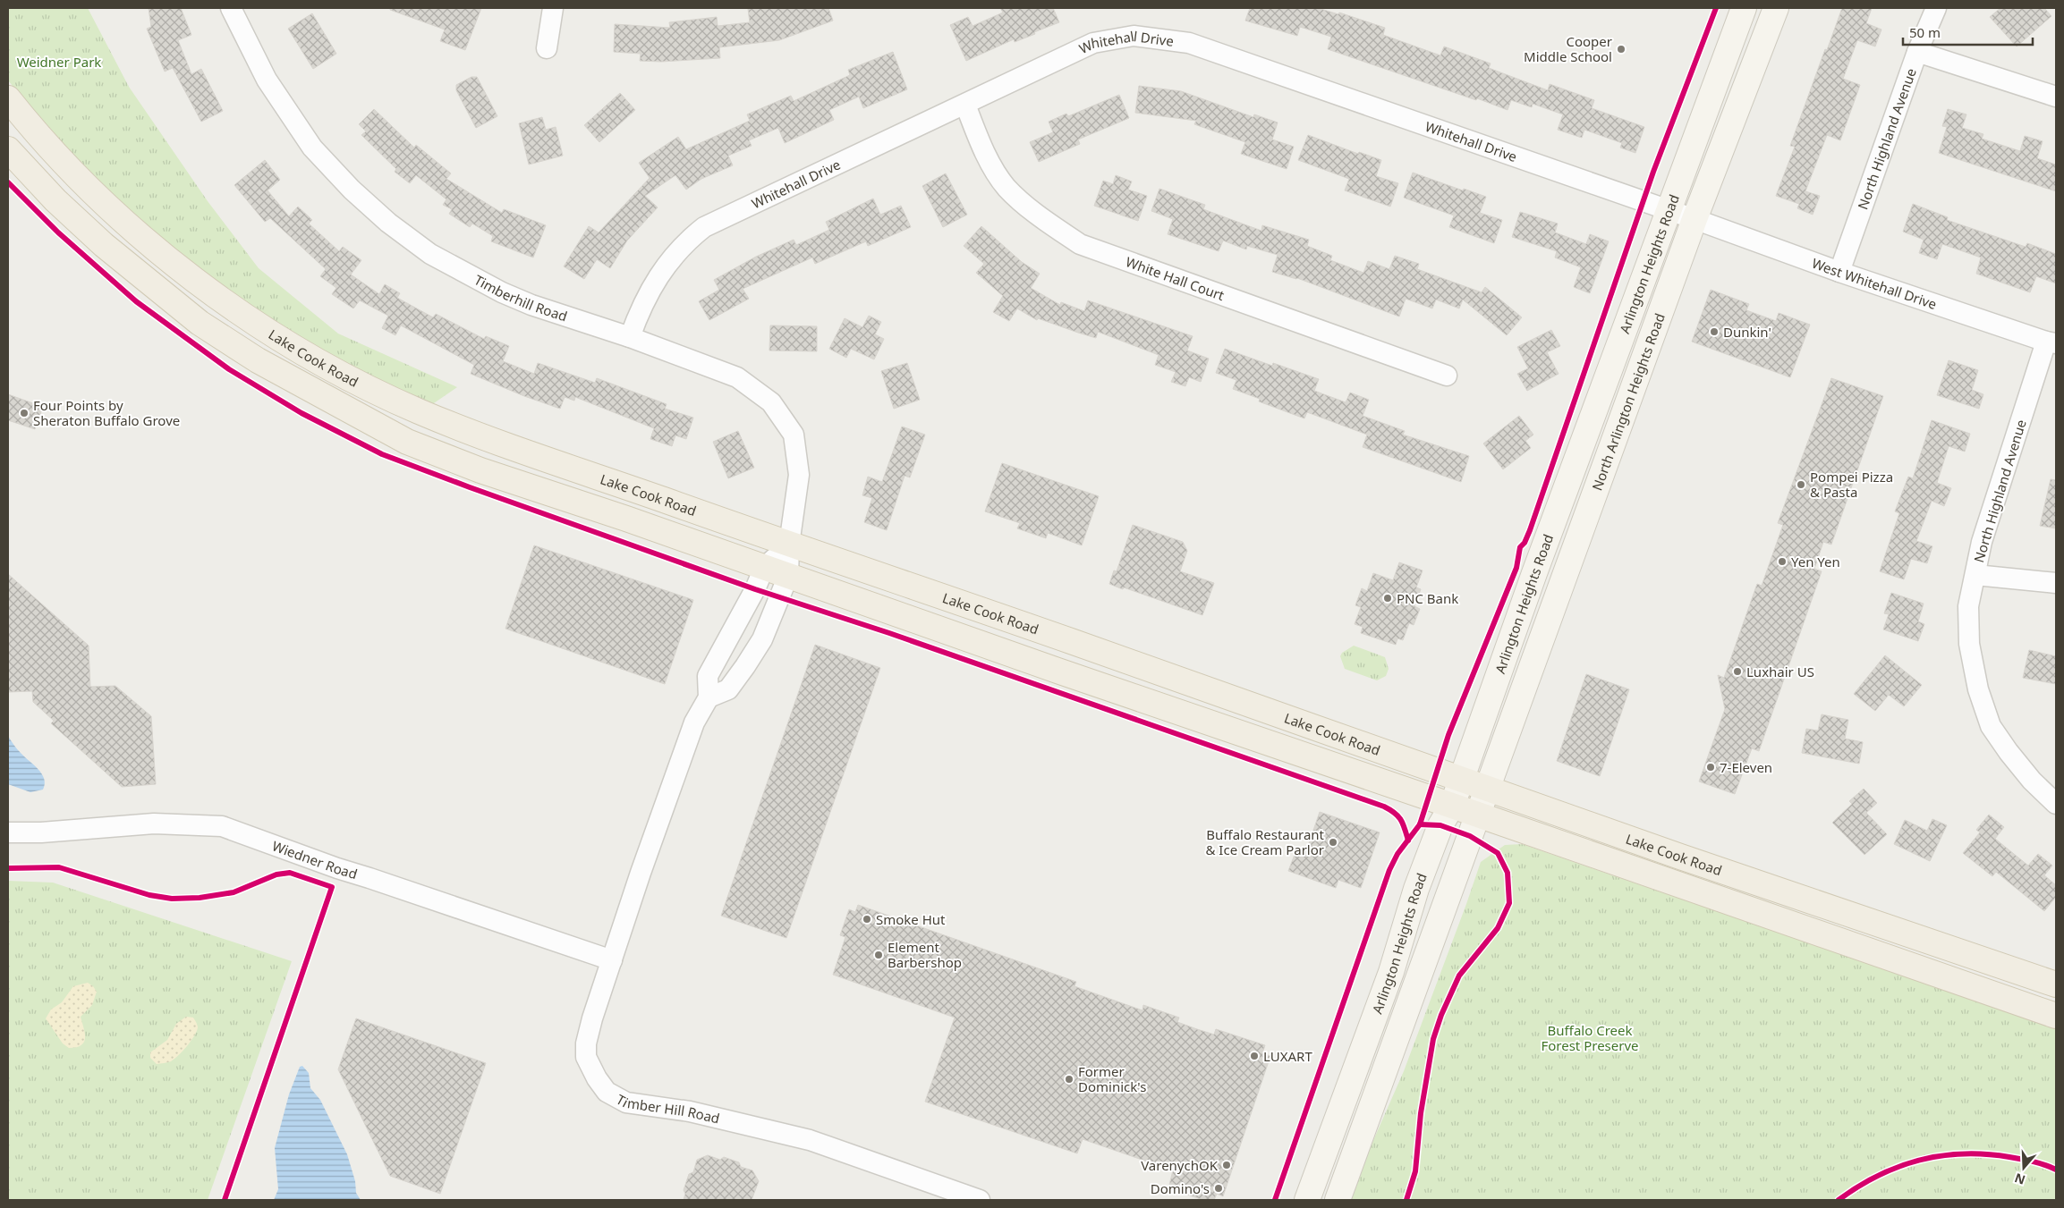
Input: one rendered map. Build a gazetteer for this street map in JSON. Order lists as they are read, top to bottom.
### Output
{
  "streets": {
    "main road": ["Arlington Heights Road", "Lake Cook Road", "North Arlington Heights Road"],
    "street": [
      "Whitehall Drive",
      "North Highland Avenue",
      "White Hall Court",
      "West Whitehall Drive",
      "Timberhill Road",
      "Wiedner Road",
      "Timber Hill Road"
    ]
  },
  "crossings": [
    ["Whitehall Drive", "Arlington Heights Road"],
    ["Whitehall Drive", "White Hall Court"],
    ["Whitehall Drive", "West Whitehall Drive"],
    ["Whitehall Drive", "Timberhill Road"],
    ["Whitehall Drive", "North Arlington Heights Road"],
    ["North Highland Avenue", "West Whitehall Drive"],
    ["Arlington Heights Road", "Lake Cook Road"],
    ["West Whitehall Drive", "North Arlington Heights Road"],
    ["Timberhill Road", "Lake Cook Road"],
    ["Timberhill Road", "Timber Hill Road"],
    ["Lake Cook Road", "North Arlington Heights Road"],
    ["Lake Cook Road", "Timber Hill Road"],
    ["Wiedner Road", "Timber Hill Road"]
  ],
  "parks": ["Weidner Park", "Buffalo Creek Forest Preserve"],
  "places": [
    "Cooper Middle School",
    "Dunkin'",
    "Four Points by Sheraton Buffalo Grove",
    "Pompei Pizza & Pasta",
    "Yen Yen",
    "PNC Bank",
    "Luxhair US",
    "7-Eleven",
    "Buffalo Restaurant & Ice Cream Parlor",
    "Smoke Hut",
    "Element Barbershop",
    "LUXART",
    "Former Dominick's",
    "VarenychOK",
    "Domino's"
  ],
  "scale_bar": "50 m",
  "north": "bottom"
}
